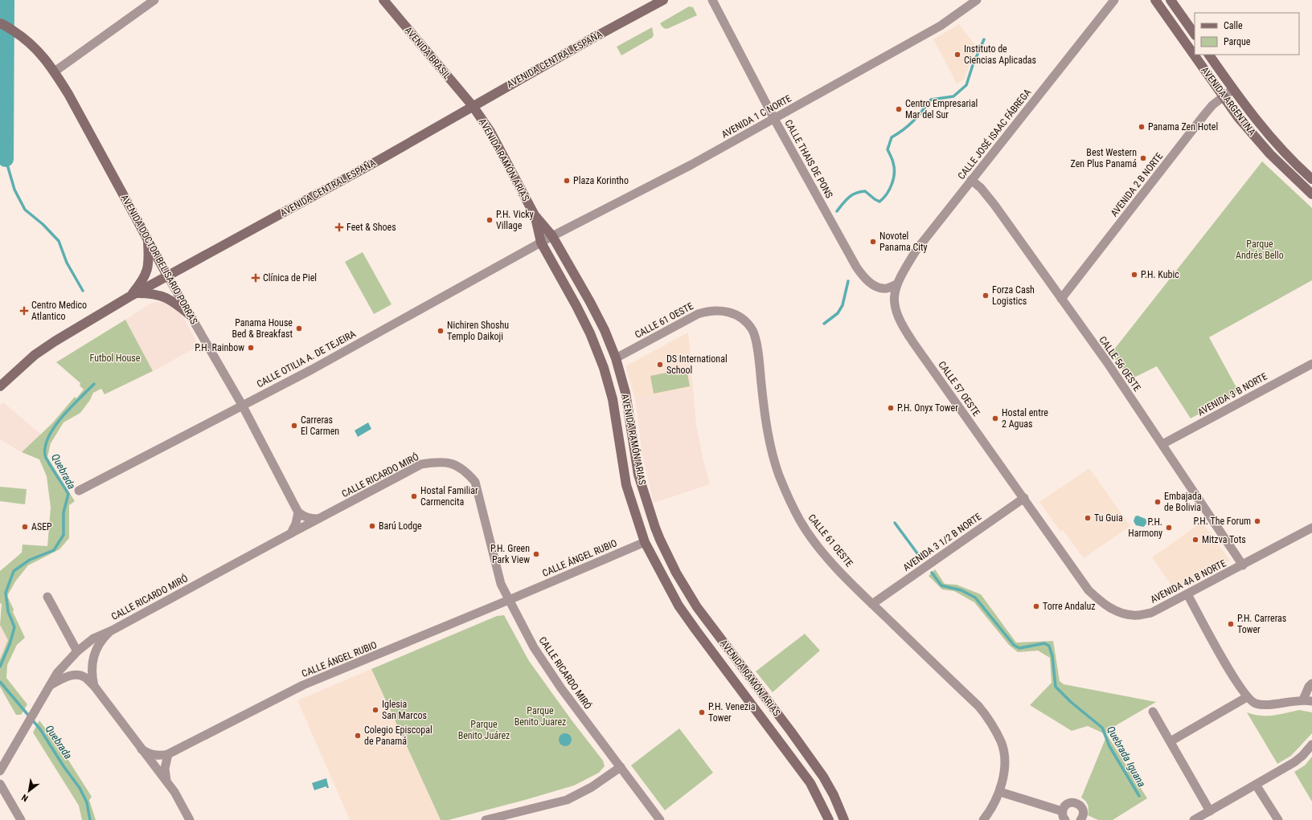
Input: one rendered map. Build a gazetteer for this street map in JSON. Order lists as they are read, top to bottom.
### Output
{
  "streets": {
    "main road": [
      "AVENIDA BRASIL",
      "AVENIDA CENTRAL ESPAÑA",
      "AVENIDA ARGENTINA",
      "AVENIDA RAMÓN ARIAS",
      "AVENIDA DOCTOR BELISARIO PORRAS"
    ],
    "street": [
      "AVENIDA 1 C NORTE",
      "CALLE JOSÉ ISAAC FÁBREGA",
      "CALLE THAIS DE PONS",
      "AVENIDA 2 B NORTE",
      "CALLE 61 OESTE",
      "CALLE OTILIA A. DE TEJEIRA",
      "CALLE 56 OESTE",
      "CALLE 57 OESTE",
      "AVENIDA 3 B NORTE",
      "CALLE RICARDO MIRÓ",
      "AVENIDA 3 1/2 B NORTE",
      "CALLE ÁNGEL RUBIO",
      "AVENIDA 4A B NORTE"
    ]
  },
  "crossings": [
    ["AVENIDA BRASIL", "AVENIDA CENTRAL ESPAÑA"],
    ["AVENIDA BRASIL", "AVENIDA RAMÓN ARIAS"],
    ["AVENIDA CENTRAL ESPAÑA", "AVENIDA RAMÓN ARIAS"],
    ["AVENIDA CENTRAL ESPAÑA", "AVENIDA DOCTOR BELISARIO PORRAS"],
    ["AVENIDA ARGENTINA", "AVENIDA 2 B NORTE"],
    ["AVENIDA 1 C NORTE", "CALLE THAIS DE PONS"],
    ["AVENIDA 1 C NORTE", "AVENIDA RAMÓN ARIAS"],
    ["AVENIDA 1 C NORTE", "CALLE OTILIA A. DE TEJEIRA"],
    ["CALLE JOSÉ ISAAC FÁBREGA", "CALLE THAIS DE PONS"],
    ["CALLE JOSÉ ISAAC FÁBREGA", "CALLE 56 OESTE"],
    ["CALLE JOSÉ ISAAC FÁBREGA", "CALLE 57 OESTE"],
    ["CALLE THAIS DE PONS", "CALLE 57 OESTE"],
    ["AVENIDA RAMÓN ARIAS", "CALLE 61 OESTE"],
    ["AVENIDA RAMÓN ARIAS", "CALLE OTILIA A. DE TEJEIRA"],
    ["AVENIDA RAMÓN ARIAS", "CALLE ÁNGEL RUBIO"],
    ["AVENIDA 2 B NORTE", "CALLE 56 OESTE"],
    ["AVENIDA DOCTOR BELISARIO PORRAS", "CALLE OTILIA A. DE TEJEIRA"],
    ["CALLE 61 OESTE", "AVENIDA 3 1/2 B NORTE"],
    ["CALLE 56 OESTE", "AVENIDA 3 B NORTE"],
    ["CALLE 56 OESTE", "AVENIDA 4A B NORTE"],
    ["CALLE 57 OESTE", "AVENIDA 3 1/2 B NORTE"],
    ["CALLE 57 OESTE", "AVENIDA 4A B NORTE"],
    ["CALLE RICARDO MIRÓ", "CALLE ÁNGEL RUBIO"],
    ["AVENIDA 3 1/2 B NORTE", "AVENIDA 4A B NORTE"]
  ],
  "water": ["Quebrada", "Quebrada Iguana"],
  "parks": [
    "Parque Andrés Bello",
    "Futbol House",
    "Parque Benito Juarez",
    "Parque Benito Juárez"
  ],
  "places": {
    "other": [
      "Instituto de Ciencias Aplicadas",
      "Centro Empresarial Mar del Sur",
      "Panama Zen Hotel",
      "Best Western Zen Plus Panamá",
      "Plaza Korintho",
      "P.H. Vicky Village",
      "Novotel Panama City",
      "P.H. Kubic",
      "Forza Cash Logistics",
      "Panama House Bed & Breakfast",
      "Nichiren Shoshu Templo Daikoji",
      "P.H. Rainbow",
      "DS International School",
      "P.H. Onyx Tower",
      "Hostal entre 2 Aguas",
      "Carreras El Carmen",
      "Hostal Familiar Carmencita",
      "Embajada de Bolivia",
      "Tu Guia",
      "P.H. The Forum",
      "Barú Lodge",
      "ASEP",
      "P.H. Harmony",
      "Mitzva Tots",
      "P.H. Green Park View",
      "Torre Andaluz",
      "P.H. Carreras Tower",
      "Iglesia San Marcos",
      "P.H. Venezia Tower",
      "Colegio Episcopal de Panamá"
    ],
    "health": ["Feet & Shoes", "Clínica de Piel", "Centro Medico Atlantico"]
  },
  "legend": ["Calle", "Parque"],
  "north": "bottom left"
}
